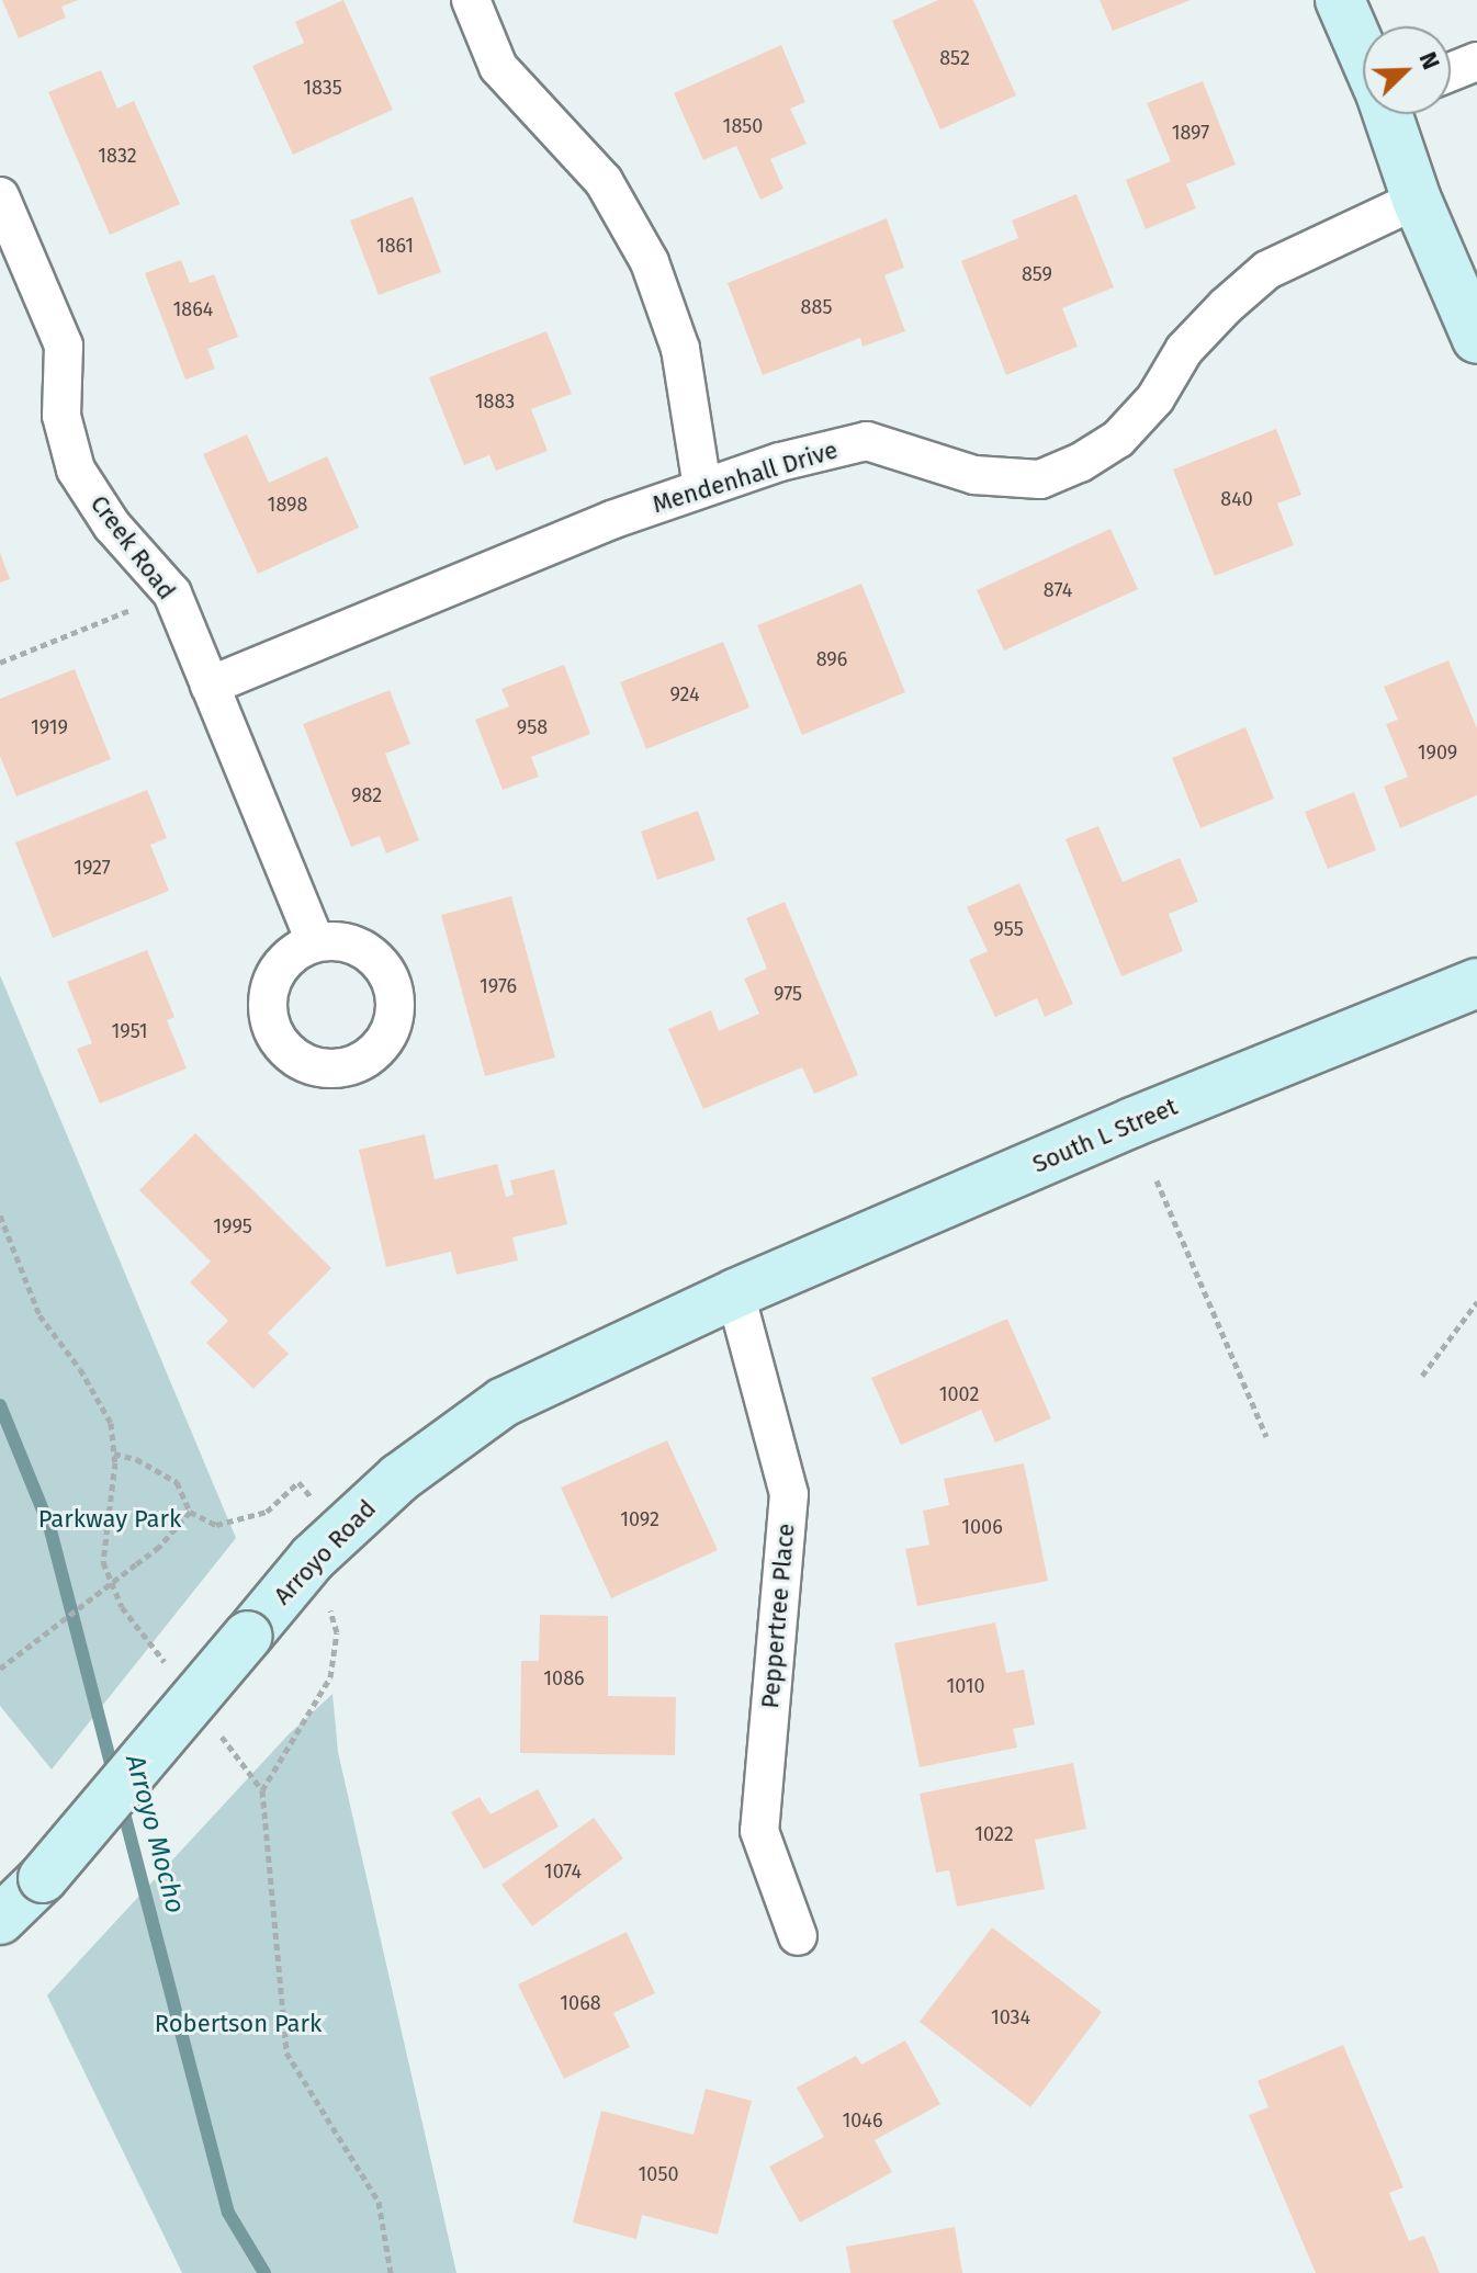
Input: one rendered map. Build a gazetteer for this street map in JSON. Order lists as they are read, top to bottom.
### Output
{
  "streets": {
    "street": [
      "Mendenhall Drive",
      "Creek Road",
      "South L Street",
      "Arroyo Road",
      "Peppertree Place"
    ]
  },
  "crossings": [
    ["Mendenhall Drive", "Creek Road"],
    ["South L Street", "Arroyo Road"],
    ["South L Street", "Peppertree Place"],
    ["Arroyo Road", "Peppertree Place"]
  ],
  "water": ["Arroyo Mocho"],
  "parks": ["Parkway Park", "Robertson Park"],
  "house_numbers": [
    "852",
    "1835",
    "1850",
    "1897",
    "1832",
    "1861",
    "859",
    "885",
    "1864",
    "1883",
    "840",
    "1898",
    "874",
    "896",
    "924",
    "1919",
    "958",
    "1909",
    "982",
    "1927",
    "955",
    "1976",
    "975",
    "1951",
    "1995",
    "1002",
    "1092",
    "1006",
    "1086",
    "1010",
    "1022",
    "1074",
    "1068",
    "1034",
    "1046",
    "1050"
  ],
  "north": "top right"
}
